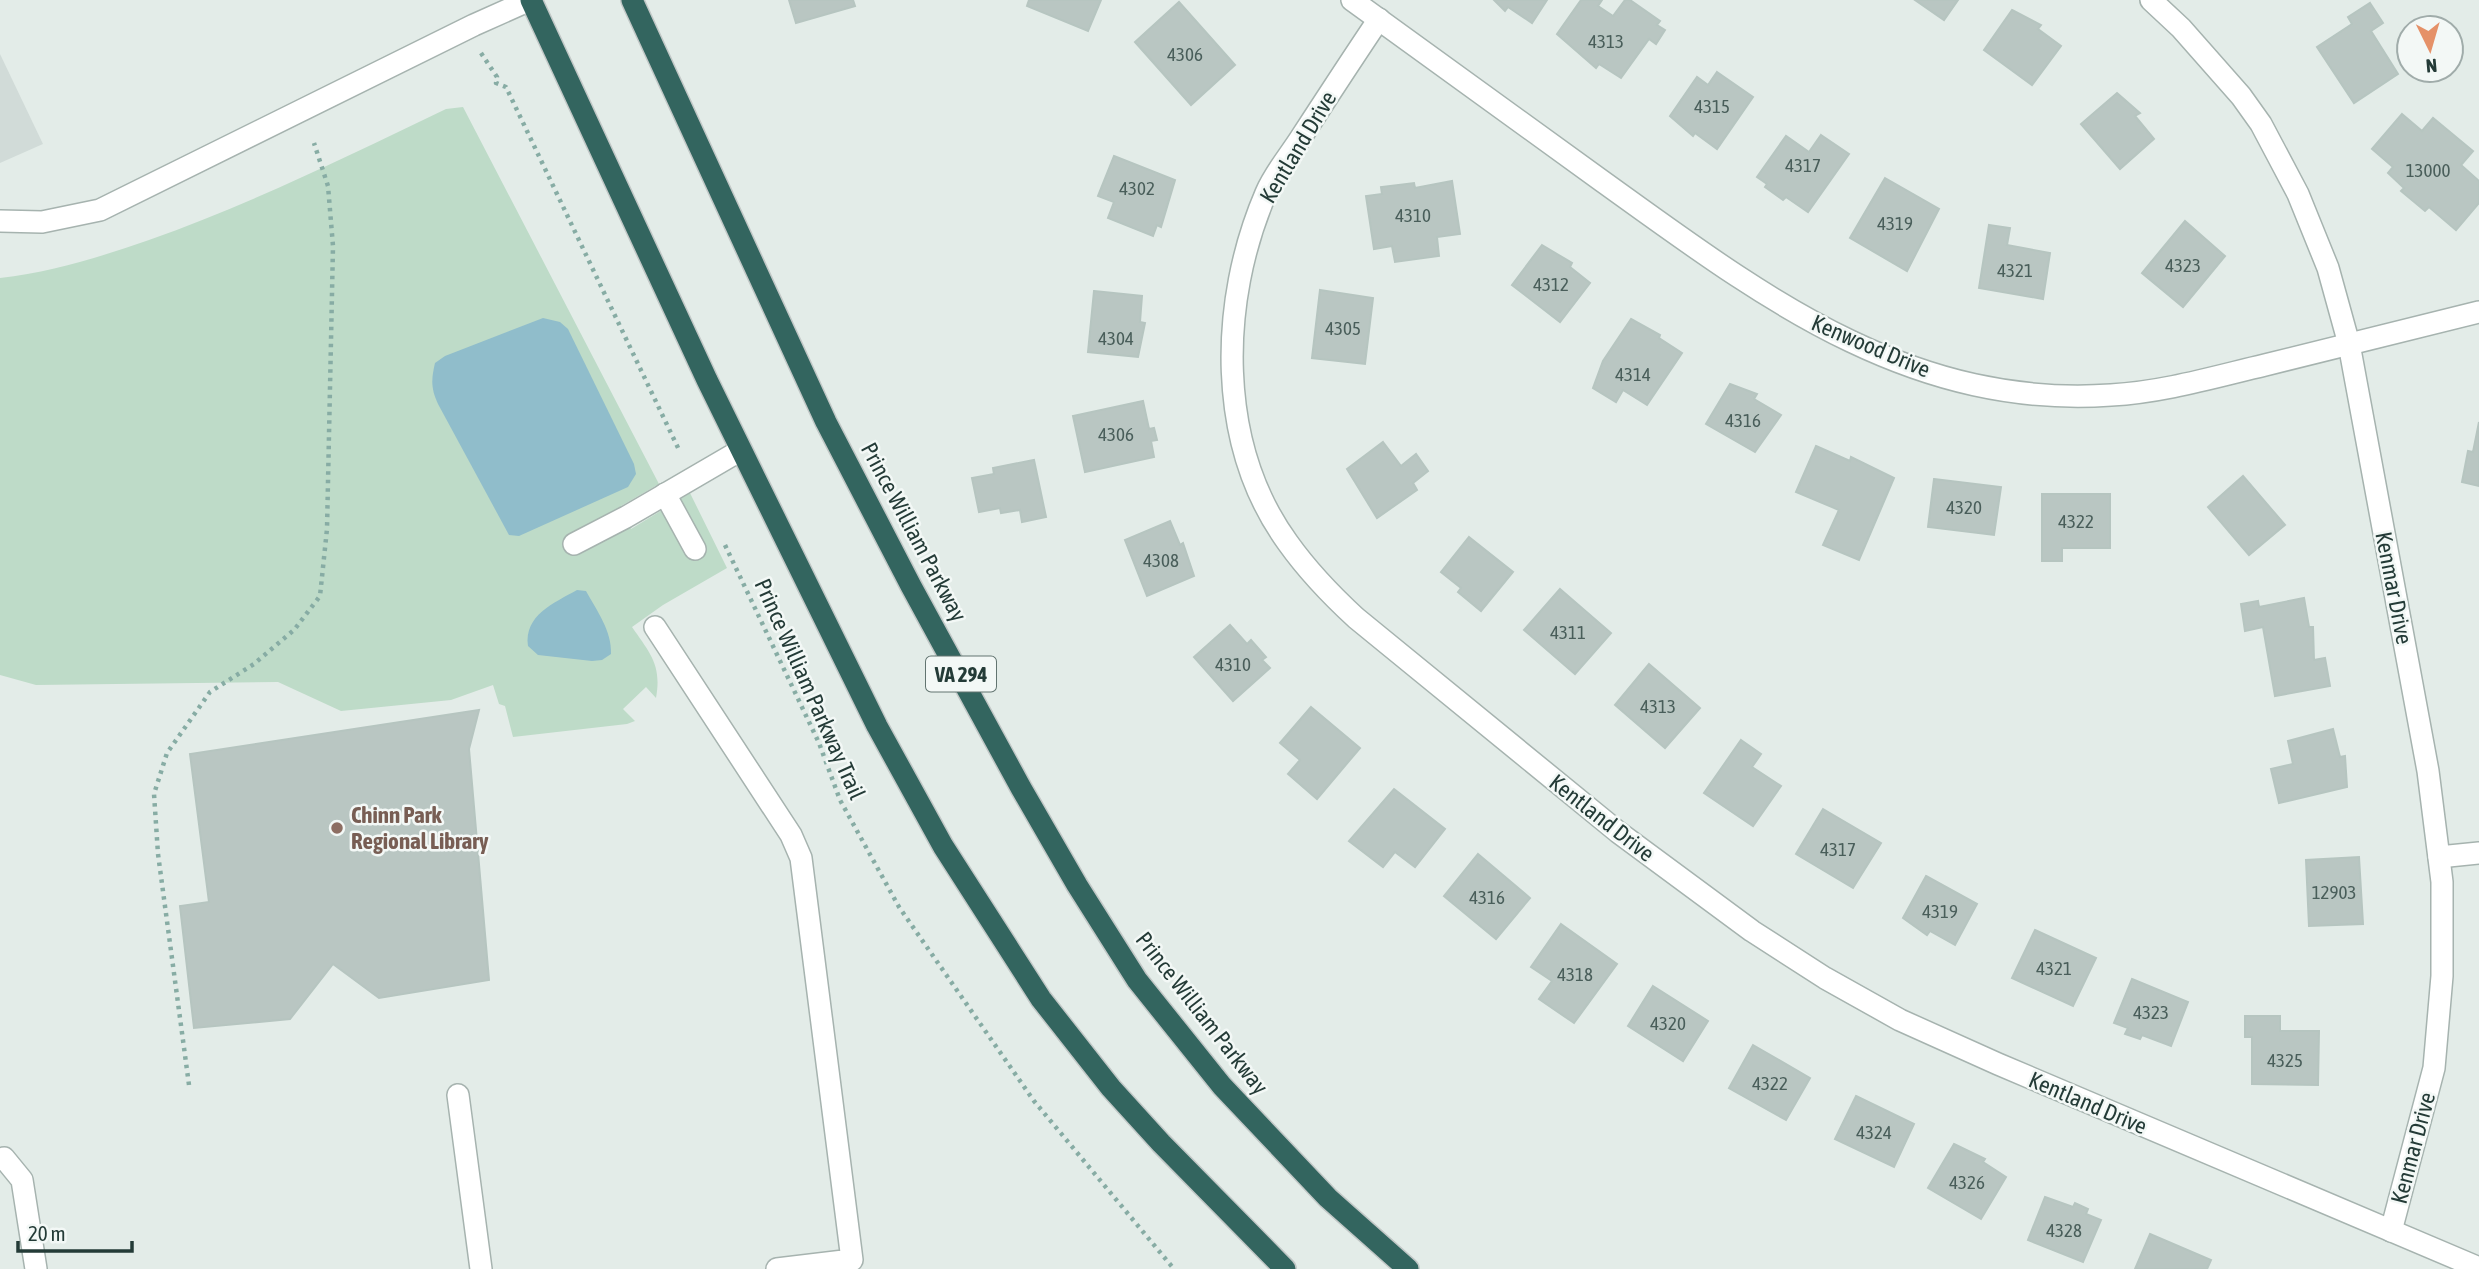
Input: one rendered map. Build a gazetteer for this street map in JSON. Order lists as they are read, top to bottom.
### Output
{
  "streets": {
    "highway": ["Prince William Parkway", "VA 294"],
    "street": ["Kentland Drive", "Kenwood Drive", "Kenmar Drive"],
    "path": ["Prince William Parkway Trail"]
  },
  "crossings": [
    ["Kentland Drive", "Kenwood Drive"],
    ["Kentland Drive", "Kenmar Drive"],
    ["Kenwood Drive", "Kenmar Drive"]
  ],
  "places": ["Chinn Park Regional Library"],
  "house_numbers": [
    "4313",
    "4306",
    "4315",
    "4317",
    "13000",
    "4302",
    "4310",
    "4319",
    "4323",
    "4321",
    "4312",
    "4305",
    "4304",
    "4314",
    "4316",
    "4306",
    "4320",
    "4322",
    "4308",
    "4311",
    "4310",
    "4313",
    "4317",
    "12903",
    "4316",
    "4319",
    "4321",
    "4318",
    "4323",
    "4320",
    "4325",
    "4322",
    "4324",
    "4326",
    "4328"
  ],
  "scale_bar": "20 m",
  "north": "bottom"
}
